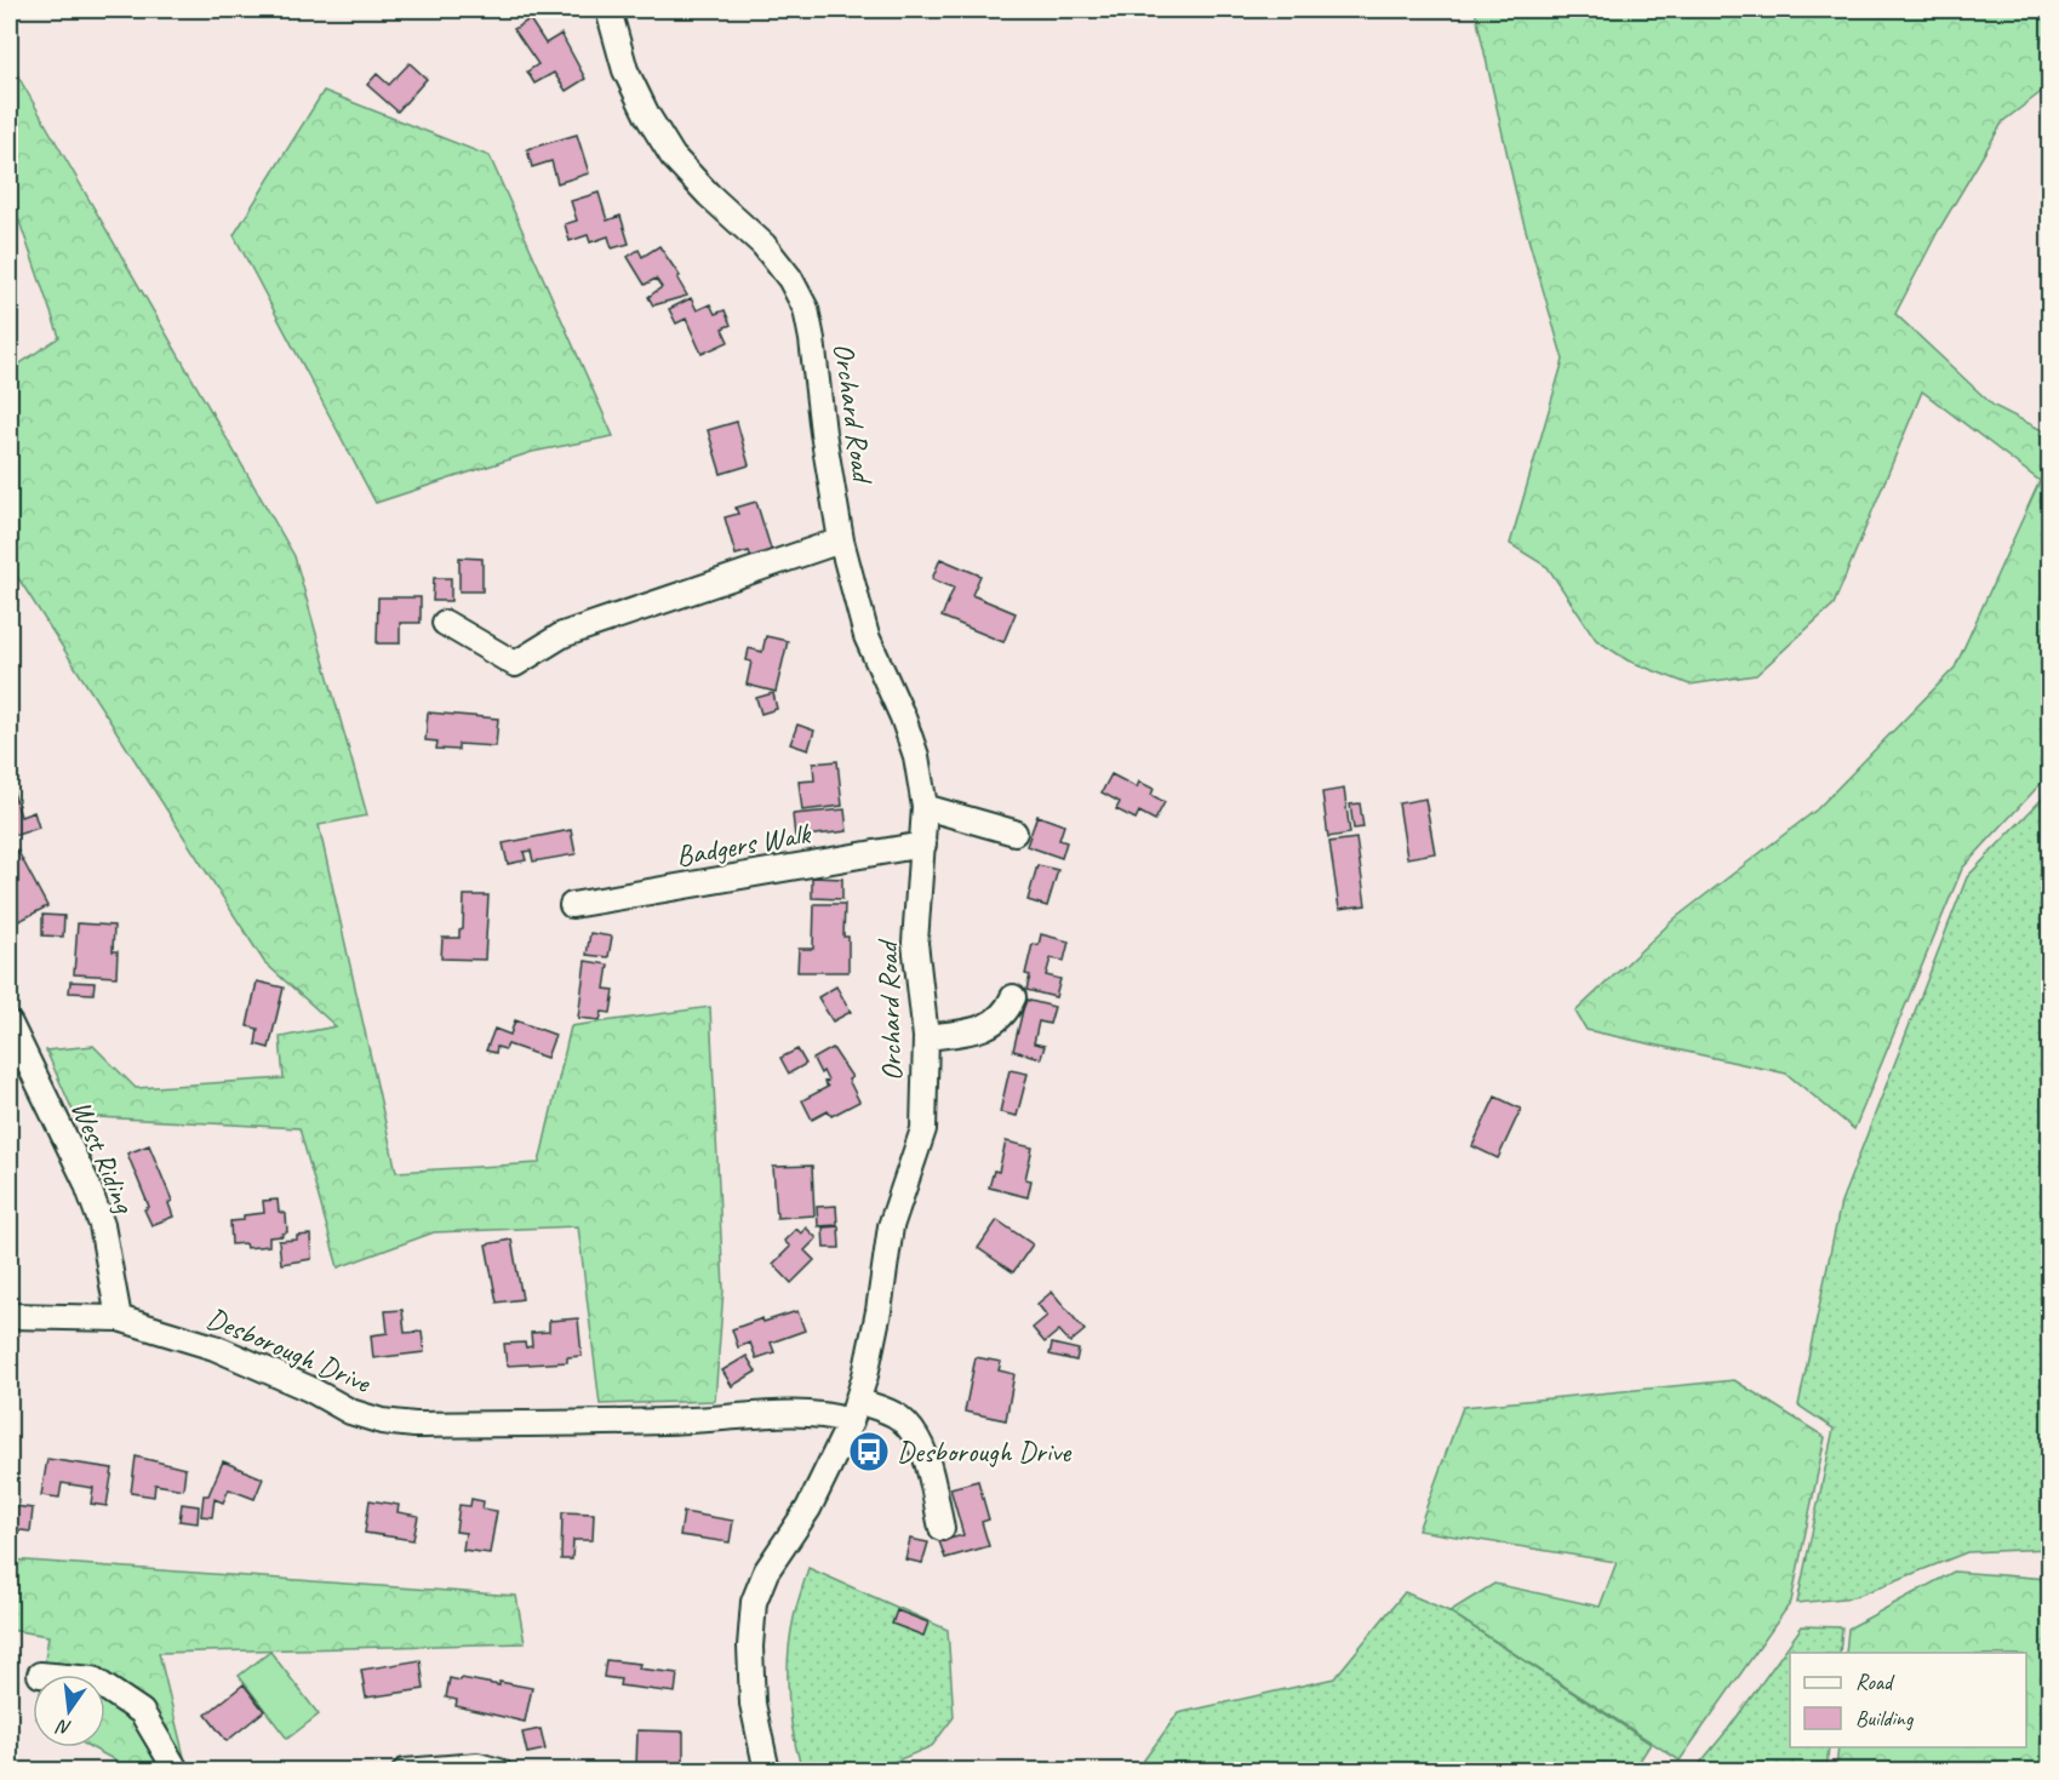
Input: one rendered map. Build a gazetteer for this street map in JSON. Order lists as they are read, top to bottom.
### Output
{
  "streets": {
    "street": [
      "Orchard Road",
      "Badgers Walk",
      "West Riding",
      "Desborough Drive"
    ]
  },
  "crossings": [
    ["Orchard Road", "Badgers Walk"],
    ["Orchard Road", "Desborough Drive"],
    ["West Riding", "Desborough Drive"]
  ],
  "places": {
    "bus stop": ["Desborough Drive"]
  },
  "legend": ["Road", "Building"],
  "north": "bottom"
}
